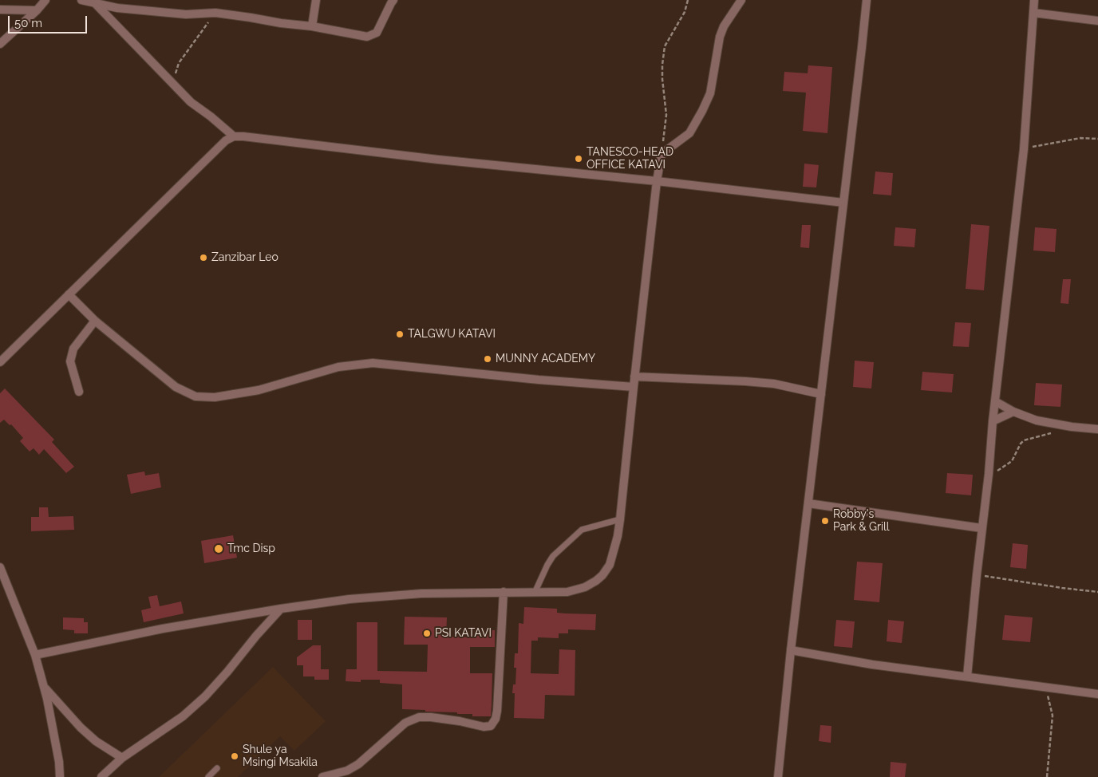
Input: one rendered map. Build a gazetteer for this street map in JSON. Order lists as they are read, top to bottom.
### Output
{
  "places": [
    "TANESCO-HEAD OFFICE KATAVI",
    "Zanzibar Leo",
    "TALGWU KATAVI",
    "MUNNY ACADEMY",
    "Robby's Park & Grill",
    "Tmc Disp",
    "PSI KATAVI",
    "Shule ya Msingi Msakila"
  ],
  "scale_bar": "50 m"
}
